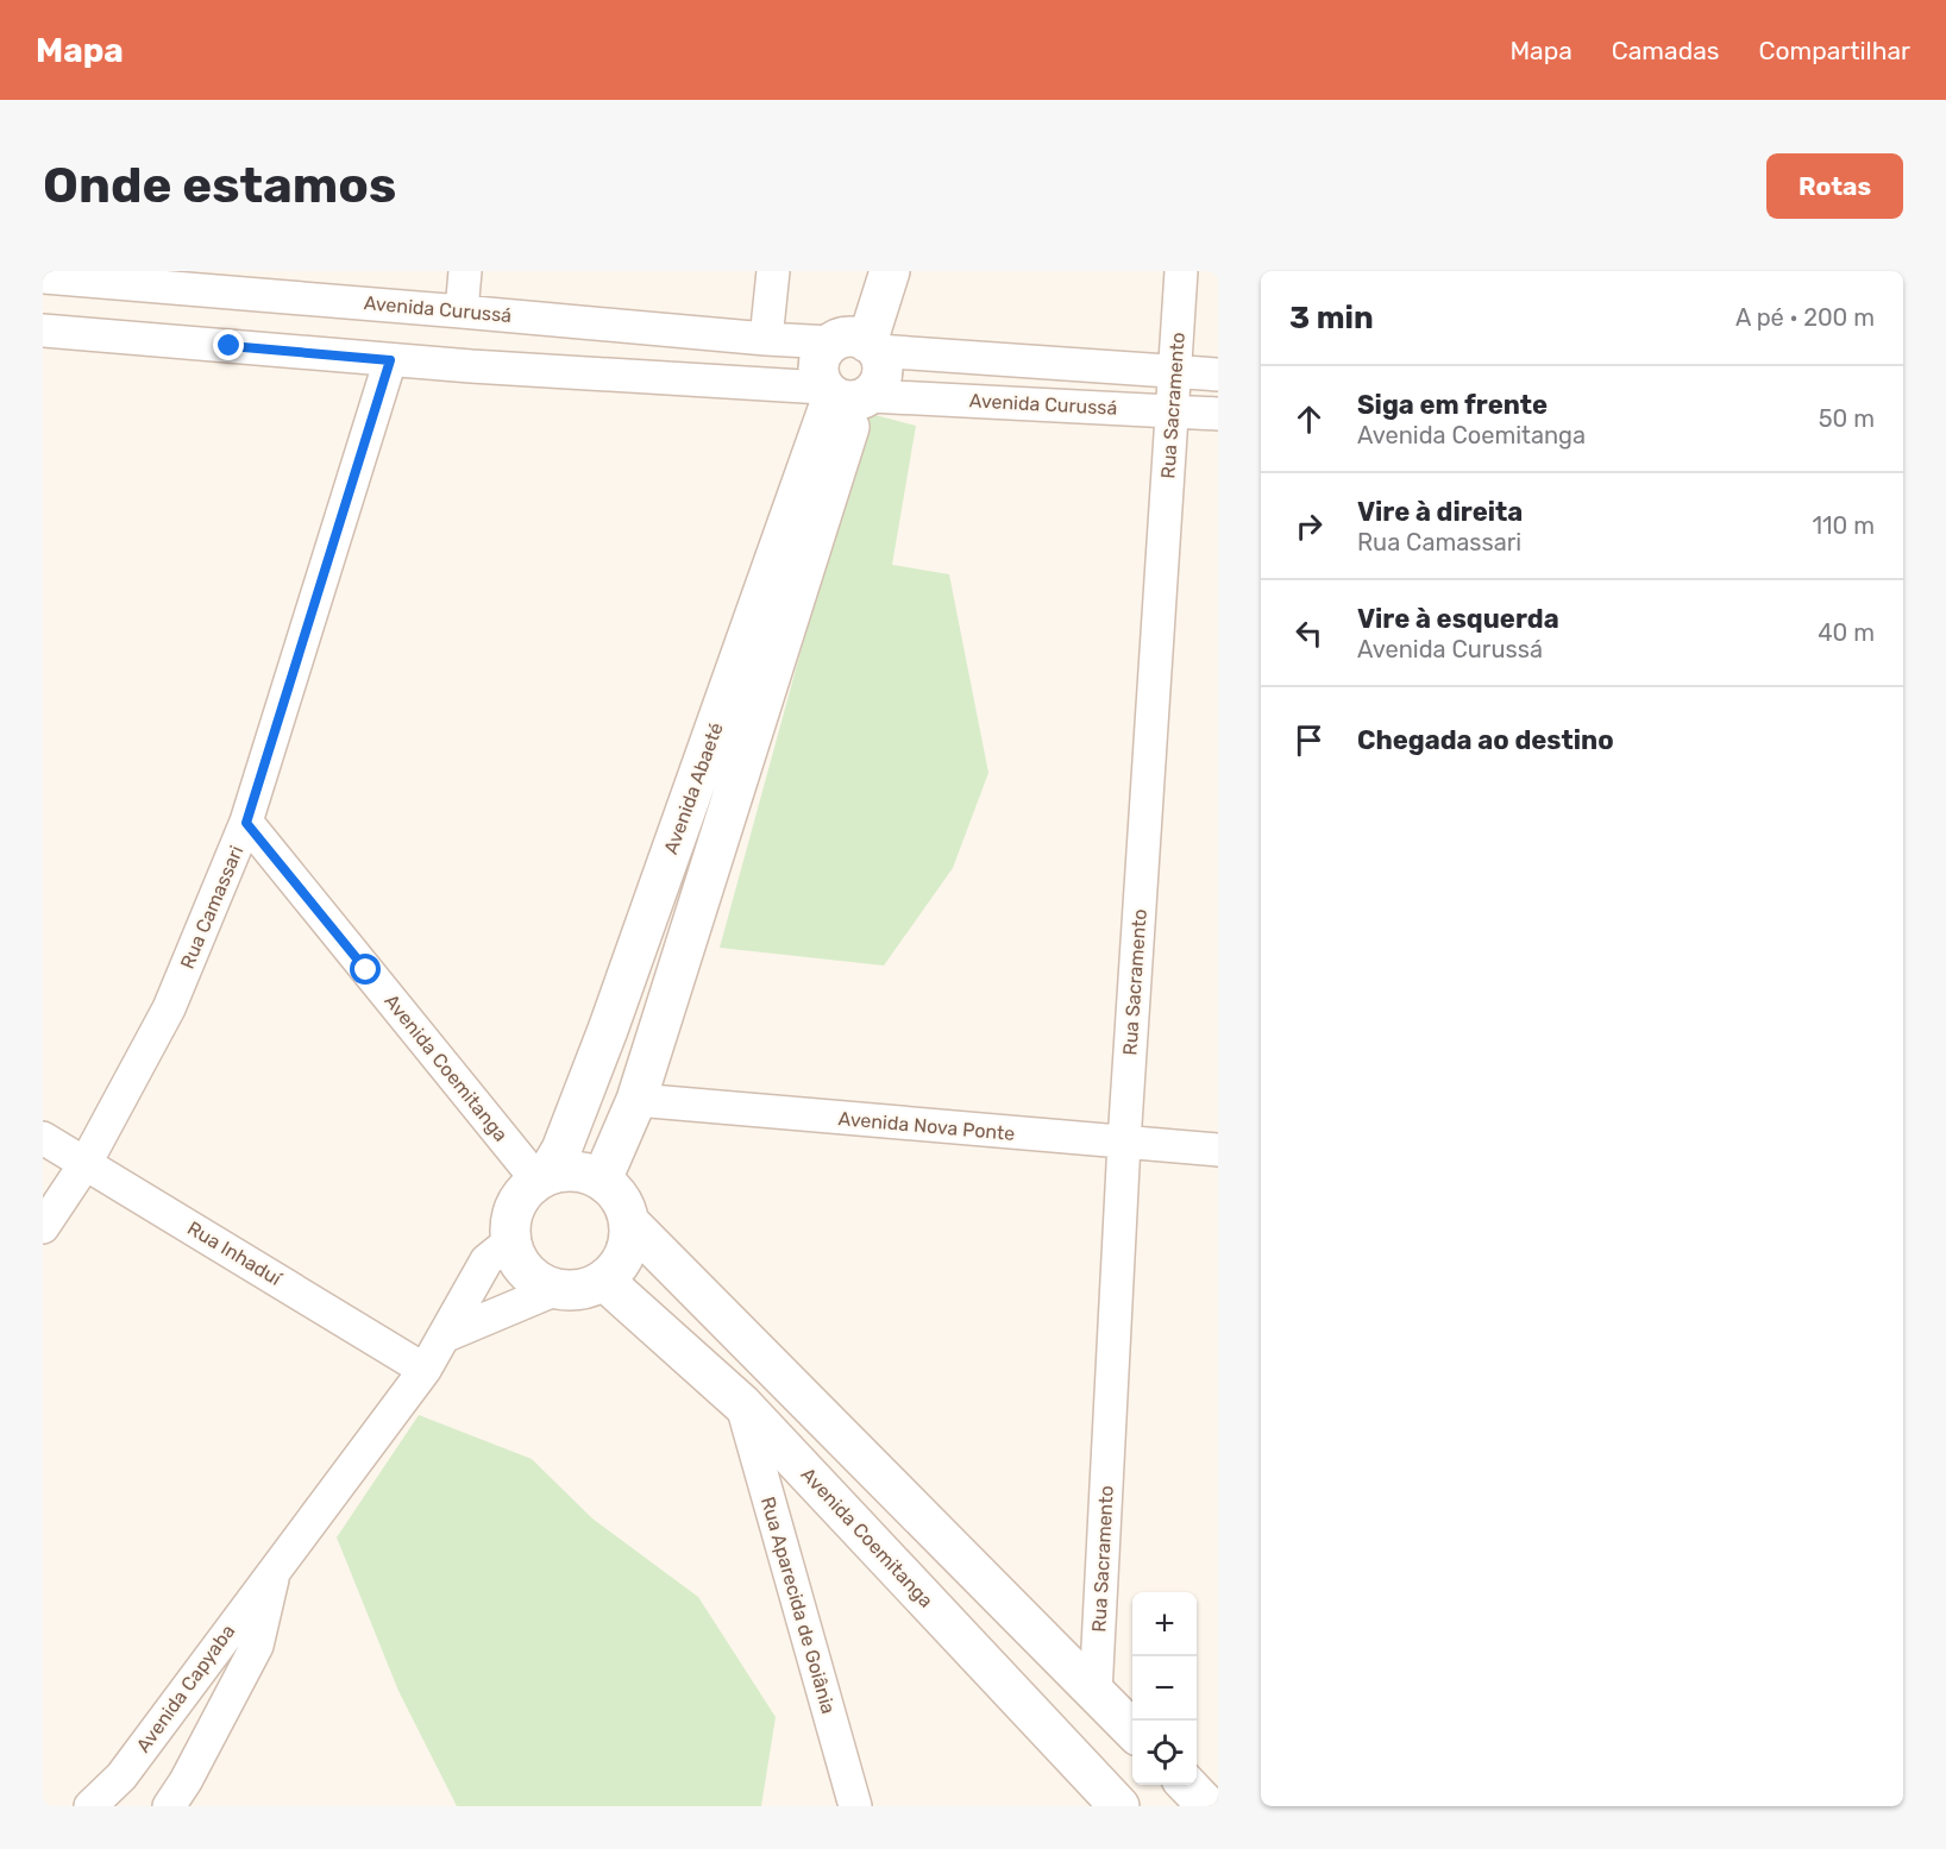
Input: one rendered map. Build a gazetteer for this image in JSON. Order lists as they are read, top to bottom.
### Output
{
  "streets": {
    "street": [
      "Avenida Curussá",
      "Rua Sacramento",
      "Avenida Abaeté",
      "Rua Camassari",
      "Avenida Coemitanga",
      "Avenida Nova Ponte",
      "Rua Inhaduí",
      "Rua Aparecida de Goiânia",
      "Avenida Capyaba"
    ]
  },
  "crossings": [
    ["Avenida Curussá", "Rua Sacramento"],
    ["Avenida Curussá", "Avenida Abaeté"],
    ["Avenida Curussá", "Rua Camassari"],
    ["Rua Sacramento", "Avenida Nova Ponte"],
    ["Avenida Abaeté", "Avenida Coemitanga"],
    ["Avenida Abaeté", "Avenida Nova Ponte"],
    ["Avenida Abaeté", "Avenida Capyaba"],
    ["Rua Camassari", "Avenida Coemitanga"],
    ["Rua Camassari", "Rua Inhaduí"],
    ["Avenida Coemitanga", "Rua Aparecida de Goiânia"],
    ["Avenida Coemitanga", "Avenida Capyaba"],
    ["Rua Inhaduí", "Avenida Capyaba"]
  ],
  "page": {
    "header": "Mapa",
    "nav": ["Mapa", "Camadas", "Compartilhar"],
    "buttons": "Rotas",
    "title": "Onde estamos",
    "heading": ["3 min", "A pé · 200 m"],
    "list": [
      ["Siga em frente", "Avenida Coemitanga", "50 m"],
      ["Vire à direita", "Rua Camassari", "110 m"],
      ["Vire à esquerda", "Avenida Curussá", "40 m"],
      "Chegada ao destino"
    ],
    "map_buttons": ["+", "−"]
  }
}
